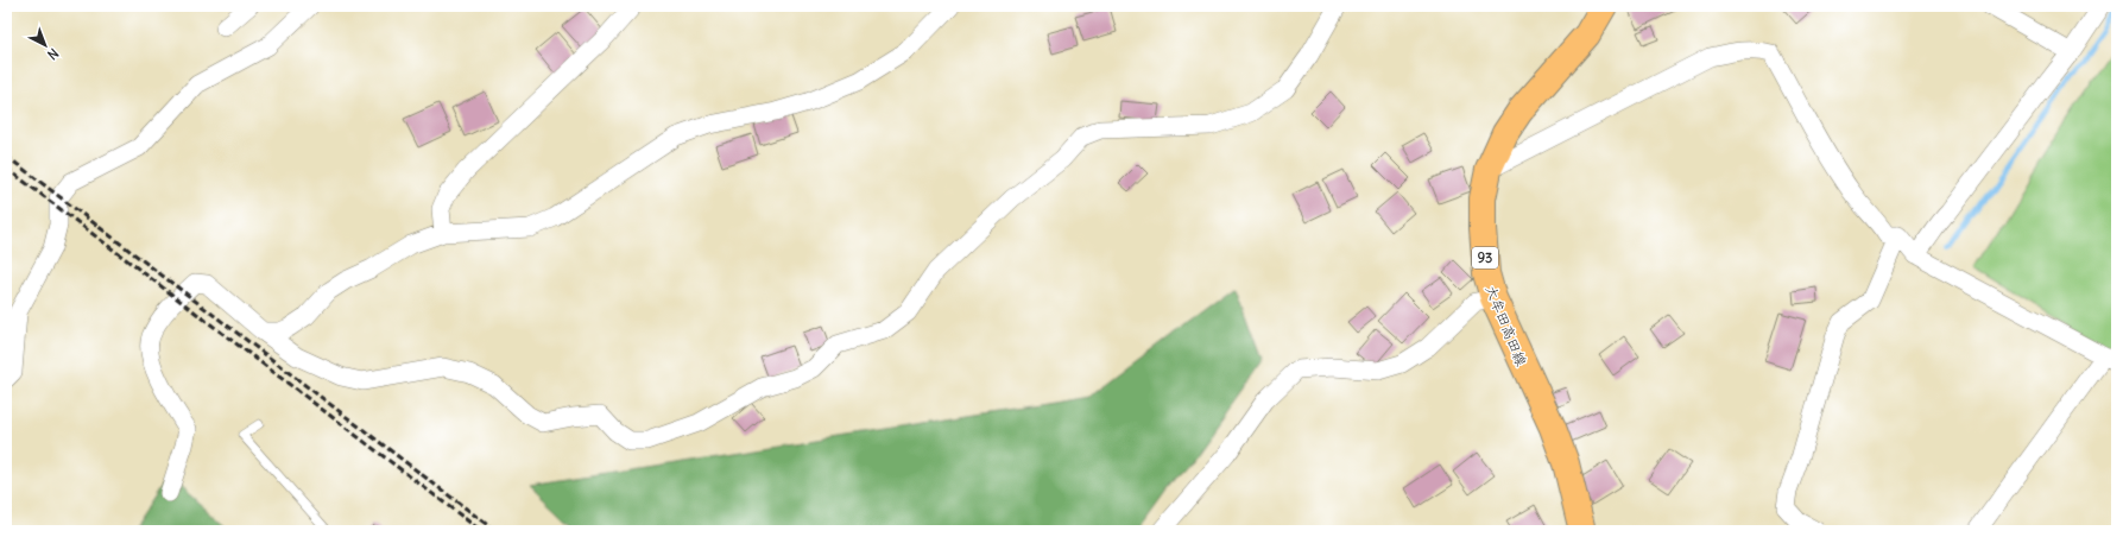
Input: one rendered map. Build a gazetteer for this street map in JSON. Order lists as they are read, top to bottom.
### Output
{
  "streets": {
    "main road": ["93", "大牟田高田線"]
  },
  "north": "bottom right"
}
